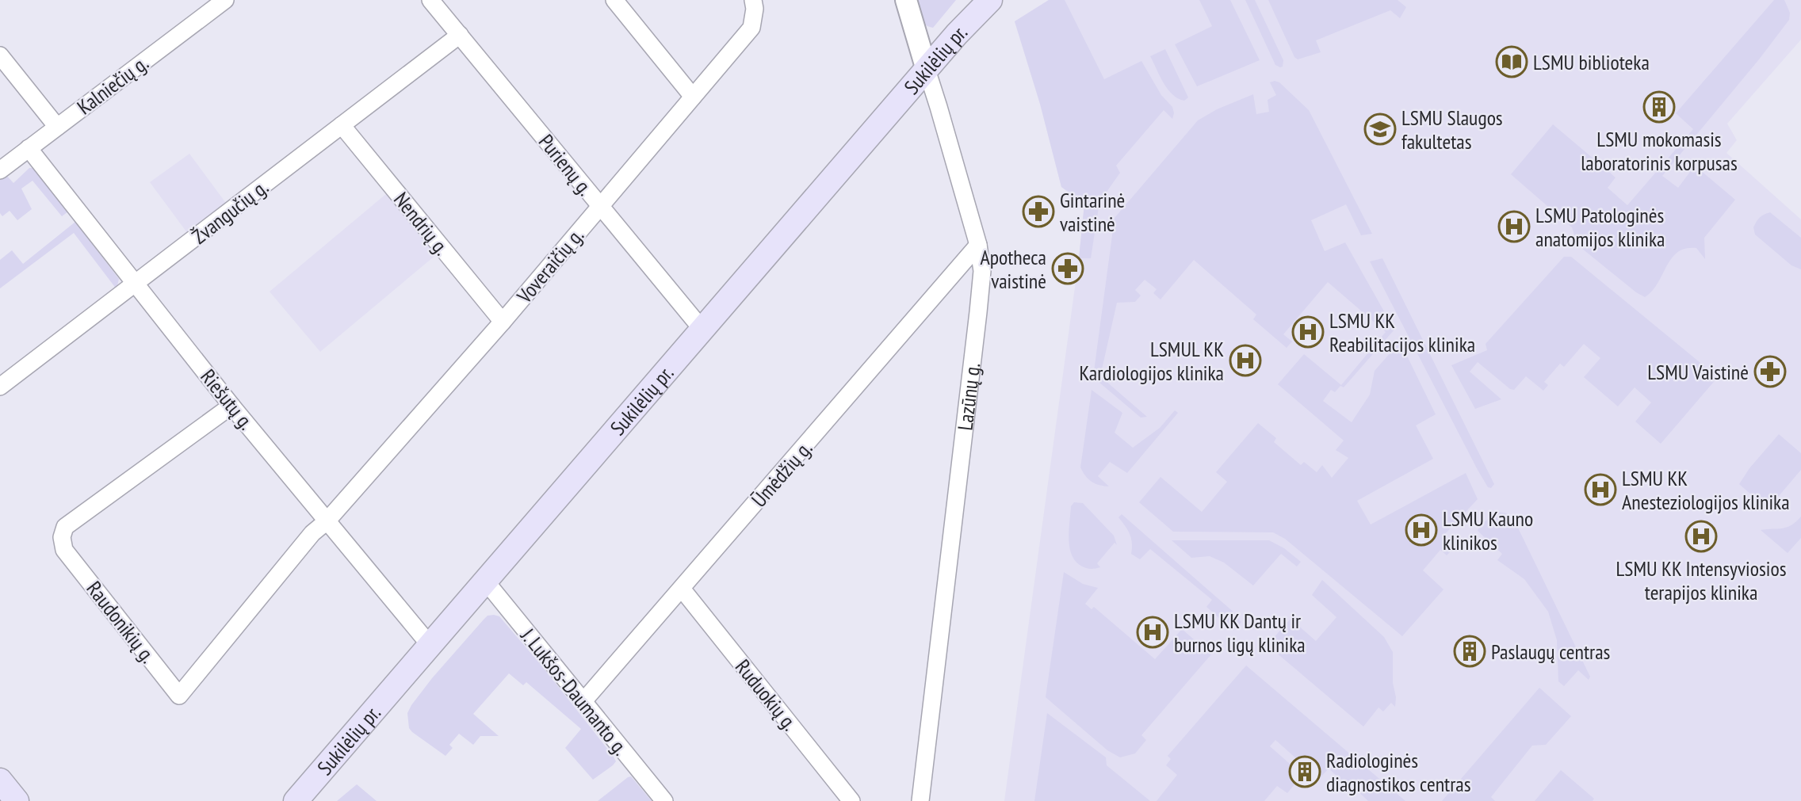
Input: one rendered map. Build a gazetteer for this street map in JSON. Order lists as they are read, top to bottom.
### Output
{
  "streets": {
    "main road": ["Sukilėlių pr."],
    "street": [
      "Kalniečių g.",
      "Purienų g.",
      "Žvangučių g.",
      "Nendrių g.",
      "Voveraičių g.",
      "Lazūnų g.",
      "Riešutų g.",
      "Ūmėdžių g.",
      "Raudonikių g.",
      "J. Lukšos-Daumanto g.",
      "Ruduokių g."
    ]
  },
  "crossings": [
    ["Sukilėlių pr.", "Purienų g."],
    ["Sukilėlių pr.", "Lazūnų g."],
    ["Sukilėlių pr.", "Riešutų g."],
    ["Sukilėlių pr.", "J. Lukšos-Daumanto g."],
    ["Kalniečių g.", "Riešutų g."],
    ["Purienų g.", "Žvangučių g."],
    ["Purienų g.", "Voveraičių g."],
    ["Žvangučių g.", "Nendrių g."],
    ["Žvangučių g.", "Riešutų g."],
    ["Nendrių g.", "Voveraičių g."],
    ["Voveraičių g.", "Riešutų g."],
    ["Voveraičių g.", "Raudonikių g."],
    ["Lazūnų g.", "Ūmėdžių g."],
    ["Riešutų g.", "Raudonikių g."],
    ["Ūmėdžių g.", "J. Lukšos-Daumanto g."],
    ["Ūmėdžių g.", "Ruduokių g."]
  ],
  "places": {
    "library": ["LSMU biblioteka"],
    "building": ["LSMU mokomasis laboratorinis korpusas", "Paslaugų centras", "Radiologinės diagnostikos centras"],
    "school or university": ["LSMU Slaugos fakultetas"],
    "pharmacy": ["Gintarinė vaistinė", "Apotheca vaistinė", "LSMU Vaistinė"],
    "hospital": [
      "LSMU Patologinės anatomijos klinika",
      "LSMU KK Reabilitacijos klinika",
      "LSMUL KK Kardiologijos klinika",
      "LSMU KK Anesteziologijos klinika",
      "LSMU Kauno klinikos",
      "LSMU KK Intensyviosios terapijos klinika",
      "LSMU KK Dantų ir burnos ligų klinika"
    ]
  }
}
